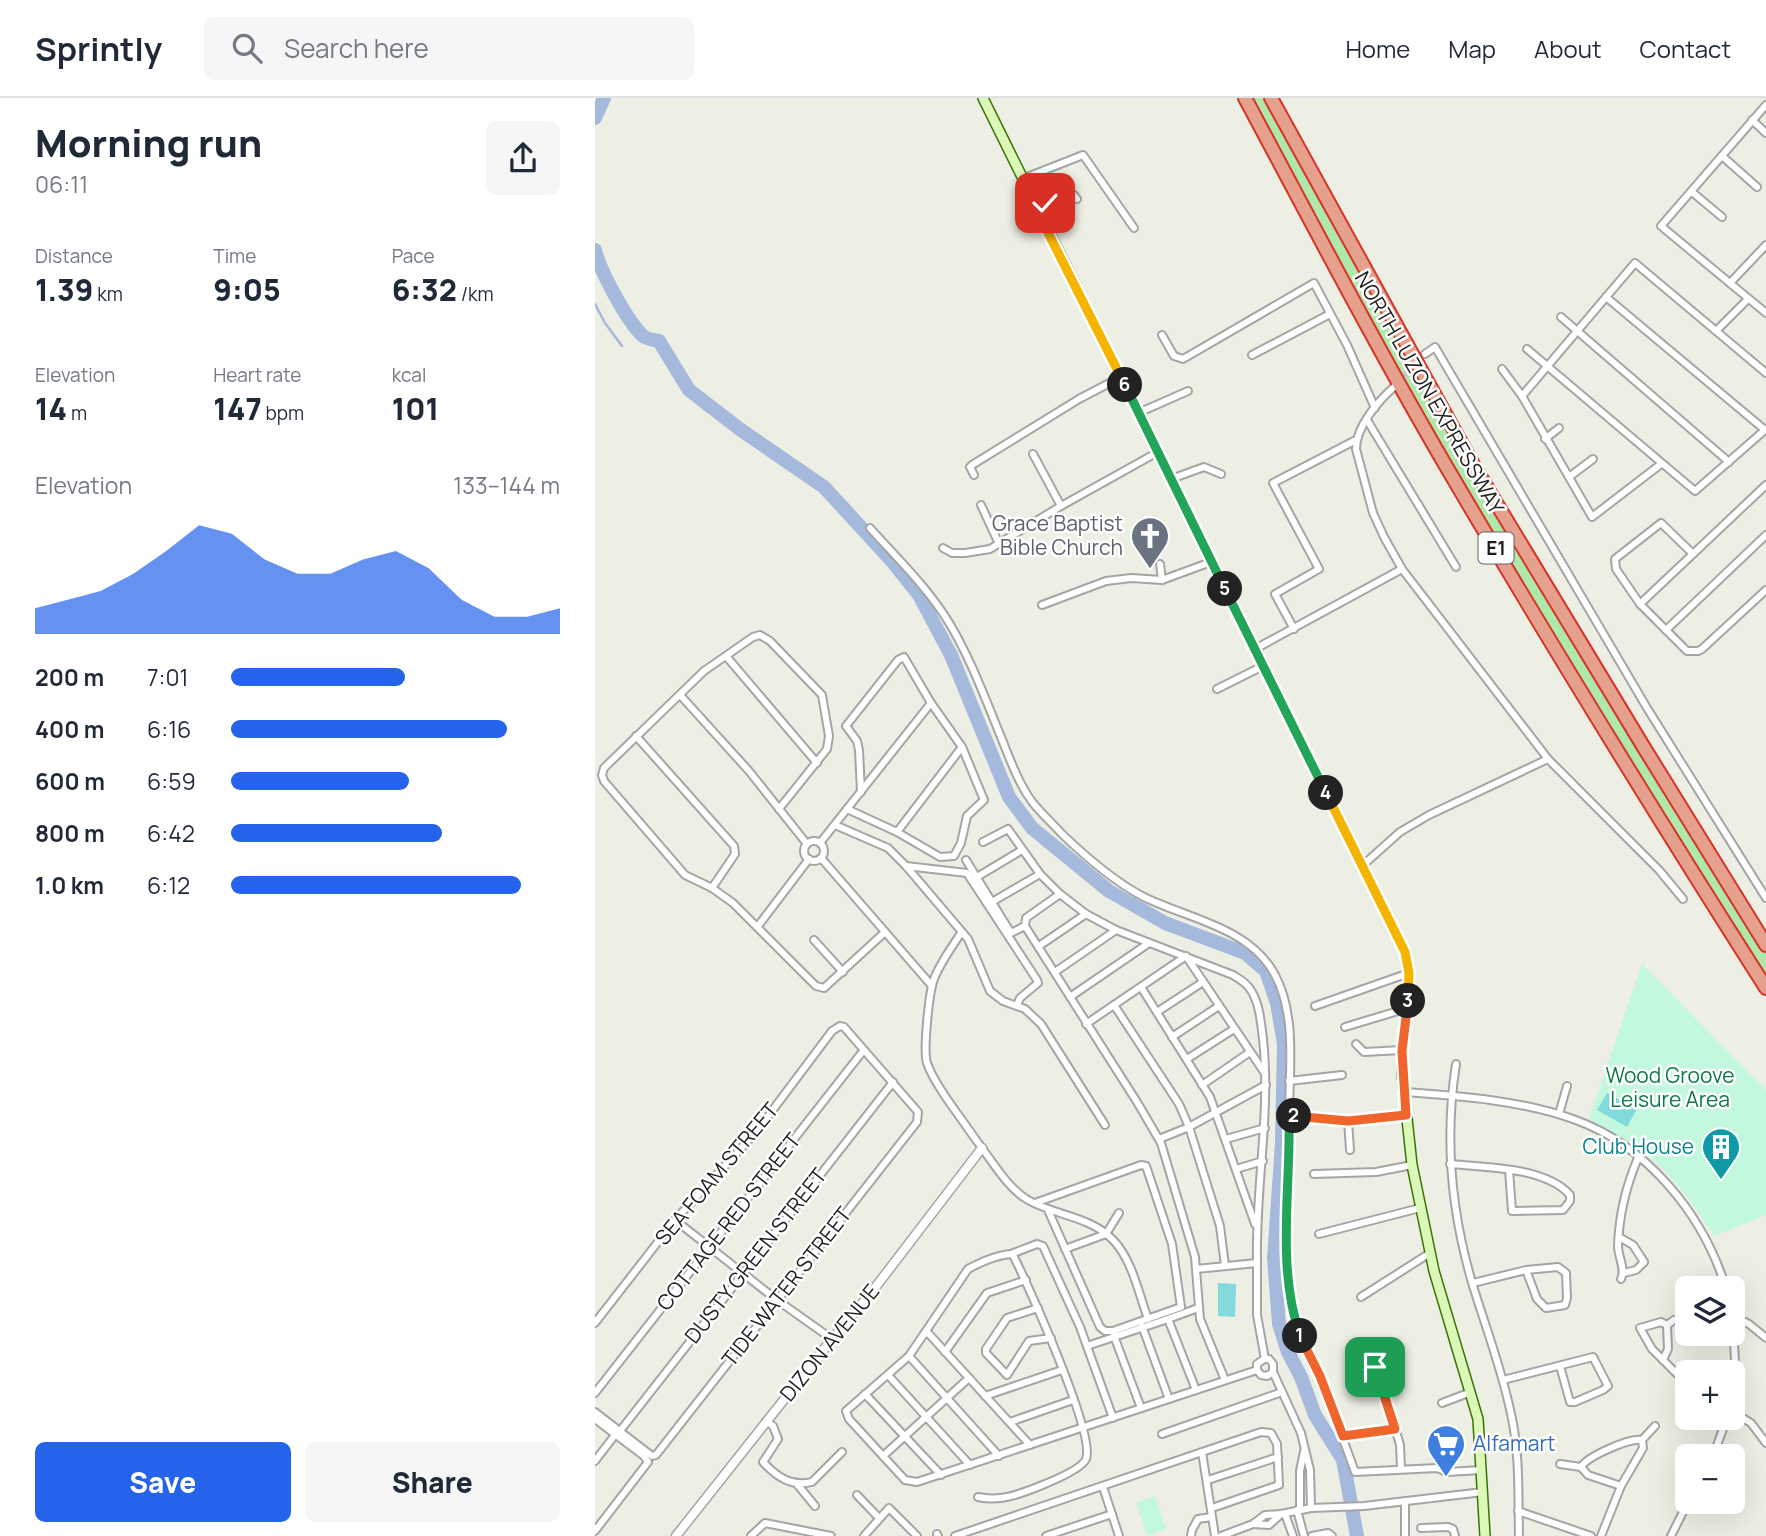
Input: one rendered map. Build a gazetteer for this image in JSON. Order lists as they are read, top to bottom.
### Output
{
  "streets": {
    "highway": ["NORTH LUZON EXPRESSWAY", "E1"],
    "street": [
      "SEA FOAM STREET",
      "COTTAGE RED STREET",
      "DUSTY GREEN STREET",
      "TIDE WATER STREET",
      "DIZON AVENUE"
    ]
  },
  "crossings": [
    ["SEA FOAM STREET", "COTTAGE RED STREET"],
    ["DUSTY GREEN STREET", "TIDE WATER STREET"]
  ],
  "parks": ["Wood Groove Leisure Area"],
  "places": {
    "church": ["Grace Baptist Bible Church"],
    "building": ["Club House"],
    "supermarket": ["Alfamart"]
  },
  "page": {
    "header": "Sprintly",
    "search": "Search here",
    "nav": [
      "Home",
      "Map",
      "About",
      "Contact"
    ],
    "heading": ["Morning run", "06:11"],
    "stats": [
      ["Distance", "1.39 km"],
      ["Time", "9:05"],
      ["Pace", "6:32 /km"],
      ["Elevation", "14 m"],
      ["Heart rate", "147 bpm"],
      ["kcal", "101"]
    ],
    "pins": [
      "6",
      "5",
      "4",
      "3",
      "2",
      "1"
    ],
    "chart": ["Elevation", "133–144 m"],
    "list": [
      {
        "name": "200 m",
        "note": "7:01"
      },
      {
        "name": "400 m",
        "note": "6:16"
      },
      {
        "name": "600 m",
        "note": "6:59"
      },
      {
        "name": "800 m",
        "note": "6:42"
      },
      {
        "name": "1.0 km",
        "note": "6:12"
      }
    ],
    "map_buttons": ["+", "−"],
    "buttons": ["Save", "Share"]
  }
}
